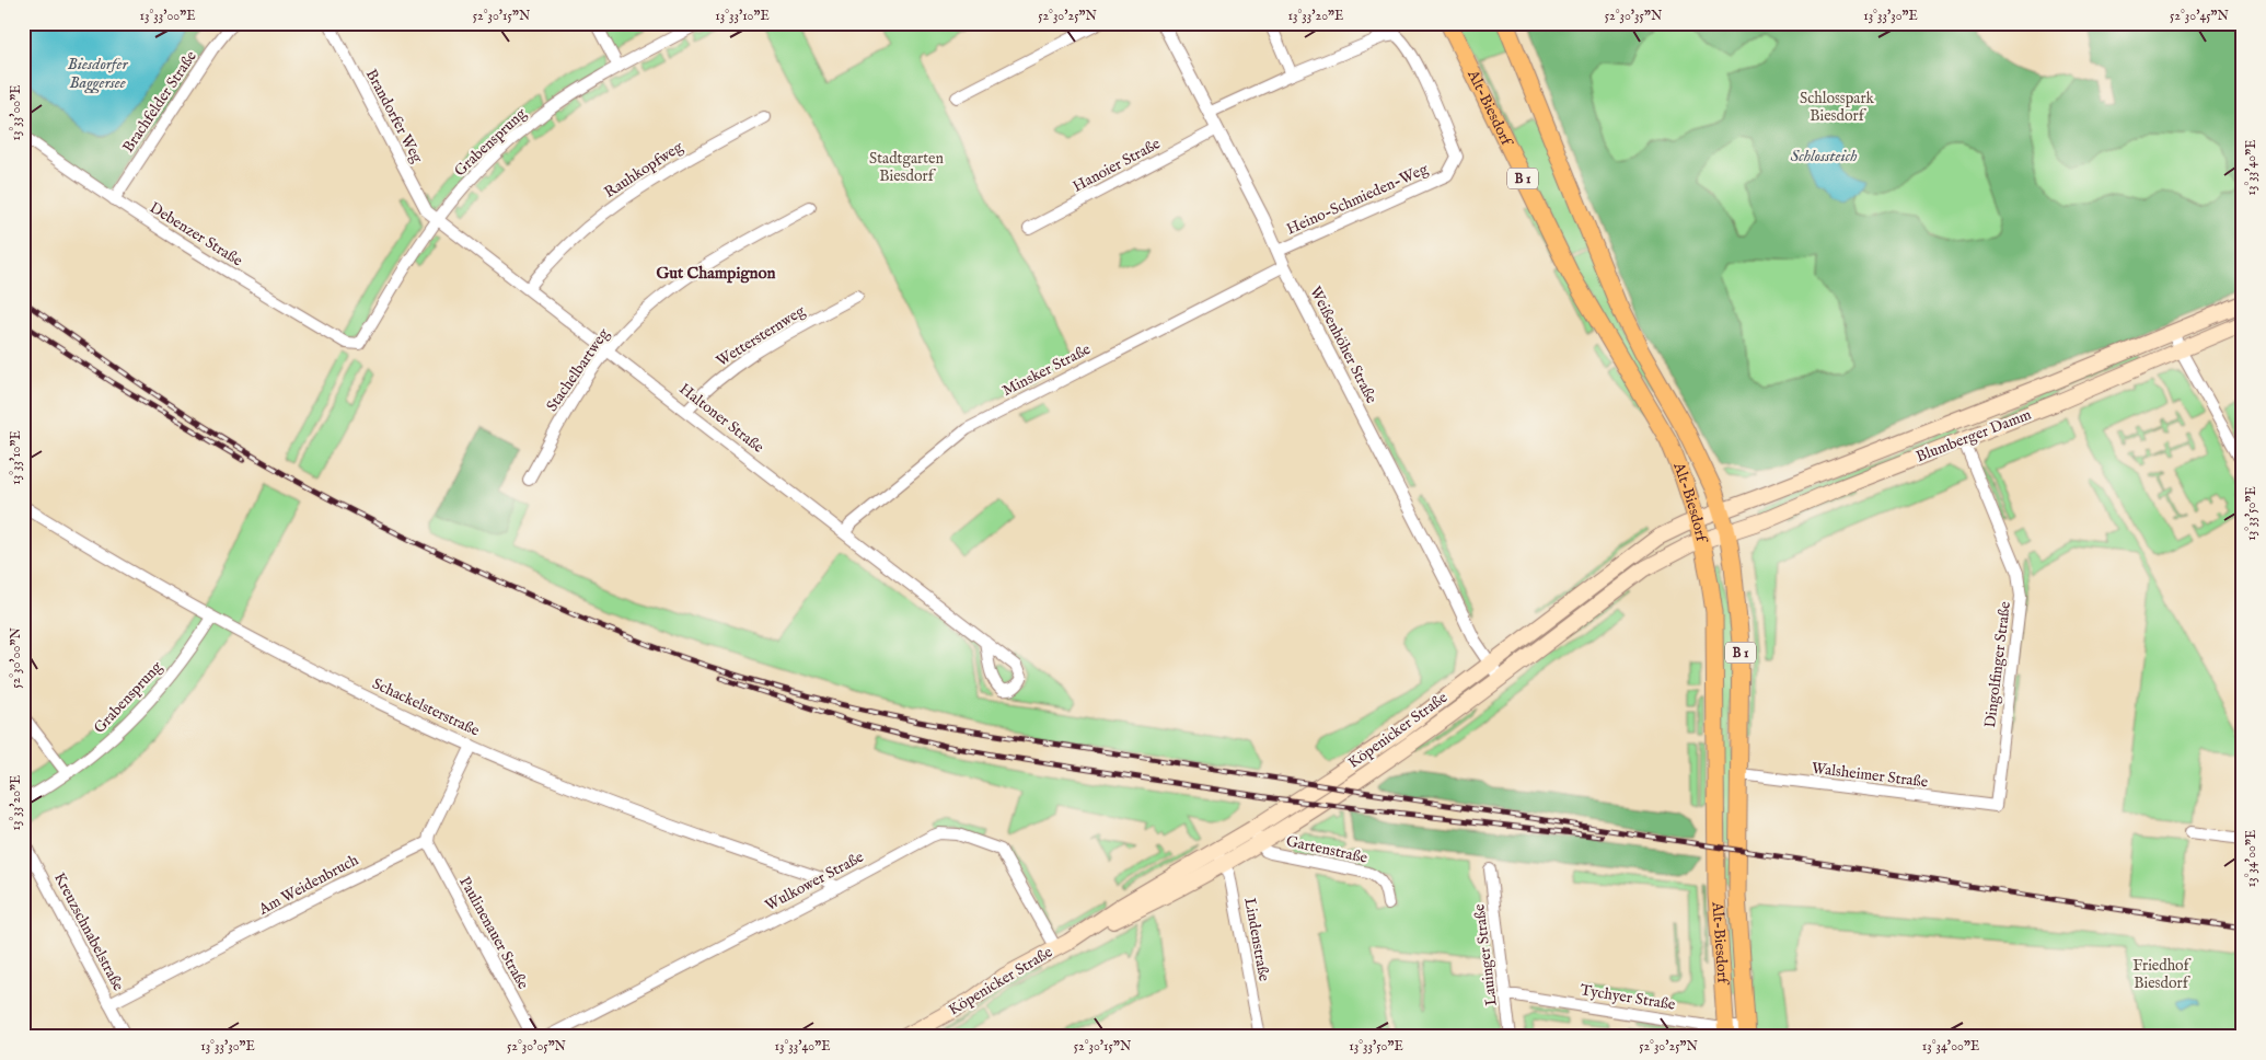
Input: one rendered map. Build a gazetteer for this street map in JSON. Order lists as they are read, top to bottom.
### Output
{
  "streets": {
    "main road": [
      "Alt-Biesdorf",
      "B 1",
      "Blumberger Damm",
      "Köpenicker Straße"
    ],
    "street": [
      "Brachfelder Straße",
      "Brandorfer Weg",
      "Grabensprung",
      "Hanoier Straße",
      "Rauhkopfweg",
      "Heino-Schmieden-Weg",
      "Debenzer Straße",
      "Wettersternweg",
      "Weißenhöher Straße",
      "Stachelbartweg",
      "Minsker Straße",
      "Haltoner Straße",
      "Dingolfinger Straße",
      "Schackelsterstraße",
      "Walsheimer Straße",
      "Gartenstraße",
      "Wulkower Straße",
      "Am Weidenbruch",
      "Kreuzschnabelstraße",
      "Paulinenauer Straße",
      "Lindenstraße",
      "Lauinger Straße",
      "Tychyer Straße"
    ]
  },
  "crossings": [
    ["Brachfelder Straße", "Debenzer Straße"],
    ["Alt-Biesdorf", "Blumberger Damm"],
    ["Alt-Biesdorf", "Köpenicker Straße"],
    ["Alt-Biesdorf", "Walsheimer Straße"],
    ["Alt-Biesdorf", "Tychyer Straße"],
    ["Brandorfer Weg", "Grabensprung"],
    ["Brandorfer Weg", "Haltoner Straße"],
    ["Grabensprung", "Debenzer Straße"],
    ["Grabensprung", "Haltoner Straße"],
    ["Grabensprung", "Schackelsterstraße"],
    ["Hanoier Straße", "Weißenhöher Straße"],
    ["Rauhkopfweg", "Haltoner Straße"],
    ["Heino-Schmieden-Weg", "Weißenhöher Straße"],
    ["Wettersternweg", "Haltoner Straße"],
    ["Weißenhöher Straße", "Minsker Straße"],
    ["Weißenhöher Straße", "Köpenicker Straße"],
    ["Stachelbartweg", "Haltoner Straße"],
    ["Minsker Straße", "Haltoner Straße"],
    ["Blumberger Damm", "Dingolfinger Straße"],
    ["Blumberger Damm", "Köpenicker Straße"],
    ["Dingolfinger Straße", "Walsheimer Straße"],
    ["Schackelsterstraße", "Wulkower Straße"],
    ["Köpenicker Straße", "Gartenstraße"],
    ["Köpenicker Straße", "Wulkower Straße"],
    ["Köpenicker Straße", "Lindenstraße"],
    ["Am Weidenbruch", "Kreuzschnabelstraße"],
    ["Am Weidenbruch", "Paulinenauer Straße"],
    ["Lauinger Straße", "Tychyer Straße"]
  ],
  "districts": ["Gut Champignon"],
  "water": ["Biesdorfer Baggersee", "Schlossteich"],
  "parks": ["Schlosspark Biesdorf", "Stadtgarten Biesdorf", "Friedhof Biesdorf"],
  "coordinates": [
    "13°33'00\"E",
    "52°30'15\"N",
    "13°33'10\"E",
    "52°30'25\"N",
    "13°33'20\"E",
    "52°30'35\"N",
    "13°33'30\"E",
    "52°30'45\"N",
    "13°33'40\"E",
    "13°33'50\"E",
    "52°30'00\"N",
    "13°34'00\"E",
    "52°30'05\"N"
  ]
}
